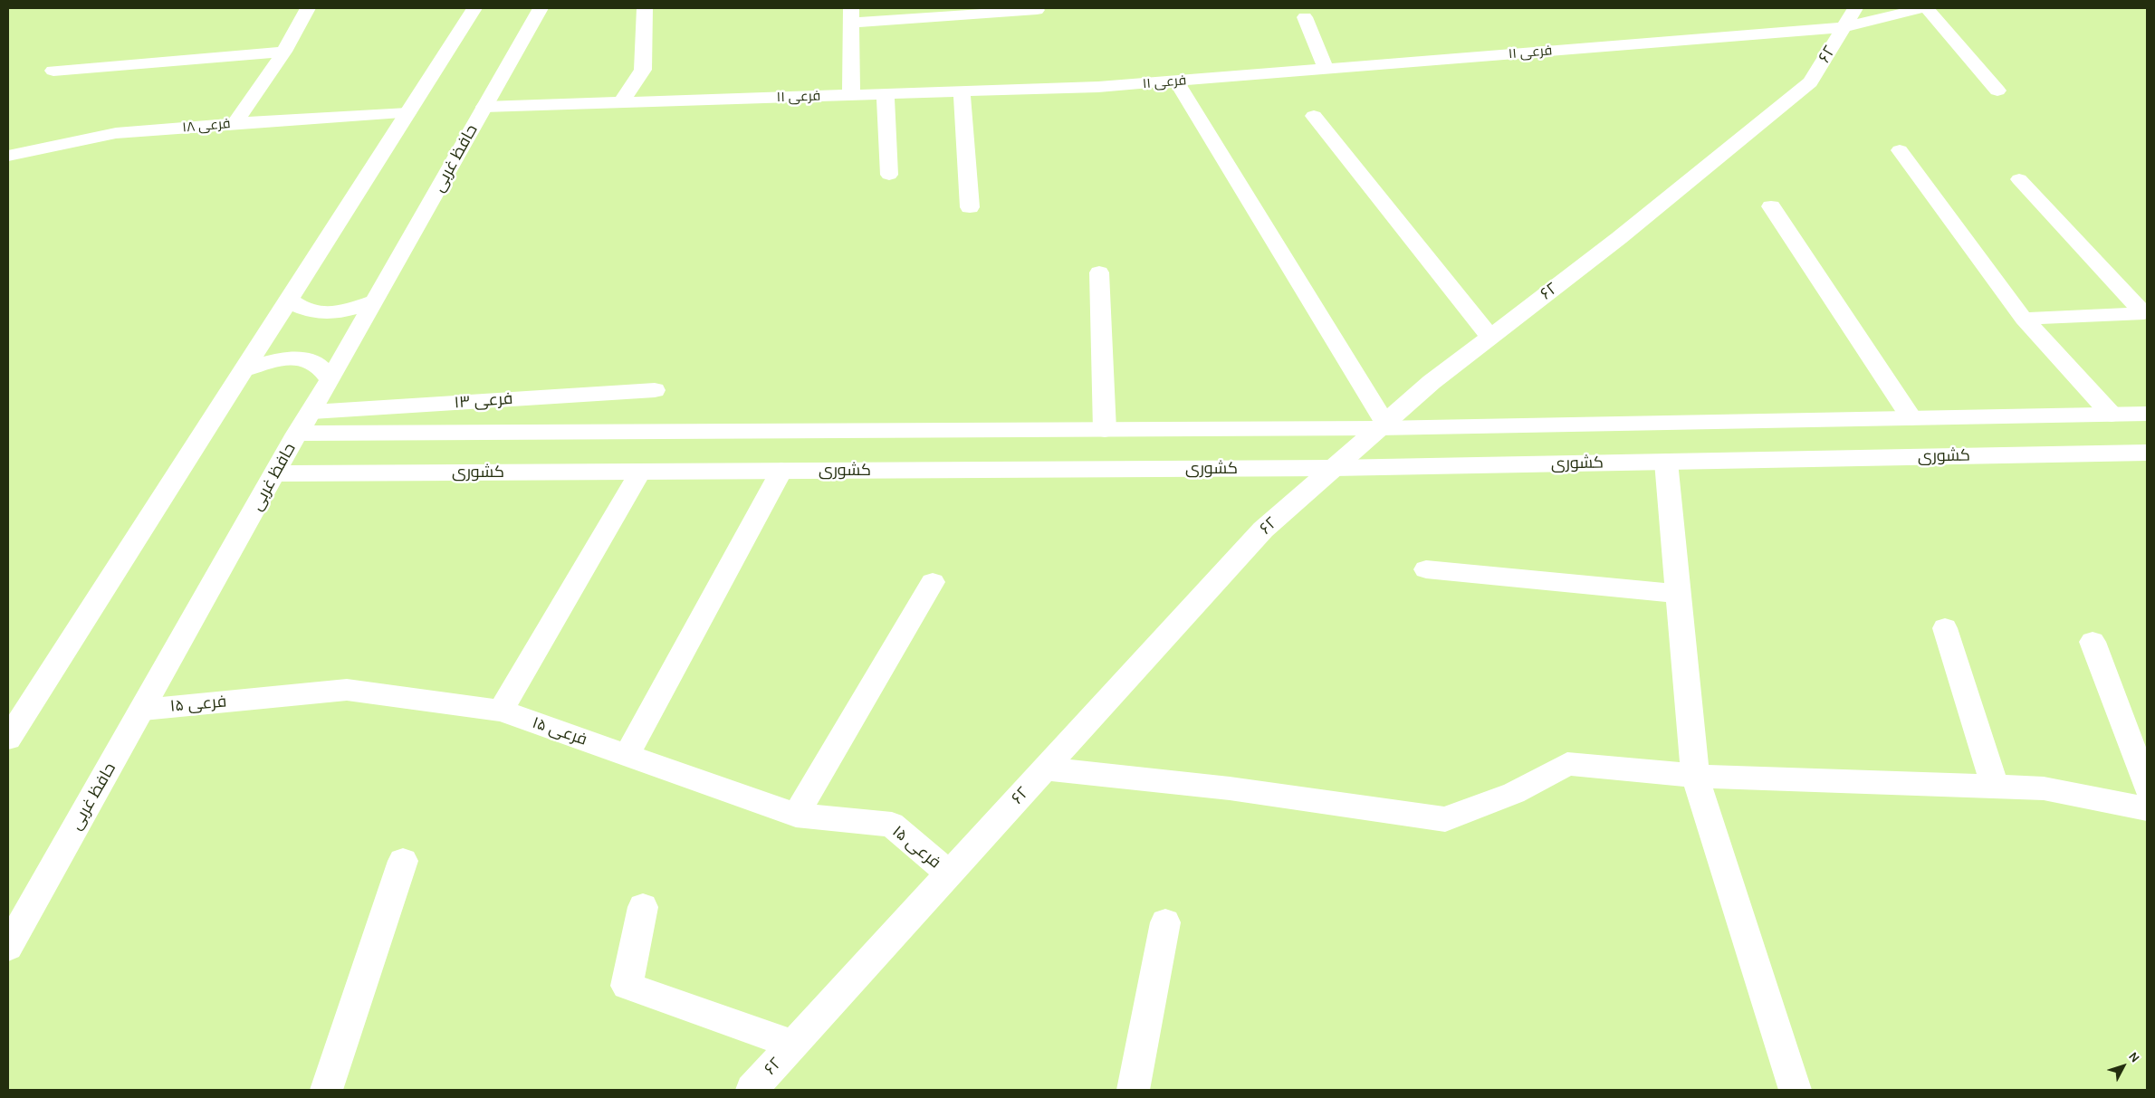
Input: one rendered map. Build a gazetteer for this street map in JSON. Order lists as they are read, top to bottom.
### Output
{
  "streets": {
    "street": [
      "فرعی ۱۱",
      "۶۲",
      "فرعی ۱۸",
      "حافظ غربی",
      "فرعی ۱۳",
      "کشوری",
      "فرعی ۱۵"
    ]
  },
  "crossings": [
    ["فرعی ۱۱", "۶۲"],
    ["فرعی ۱۱", "حافظ غربی"],
    ["۶۲", "کشوری"],
    ["۶۲", "فرعی ۱۵"],
    ["حافظ غربی", "فرعی ۱۳"],
    ["حافظ غربی", "کشوری"],
    ["حافظ غربی", "فرعی ۱۵"]
  ],
  "north": "top right"
}
